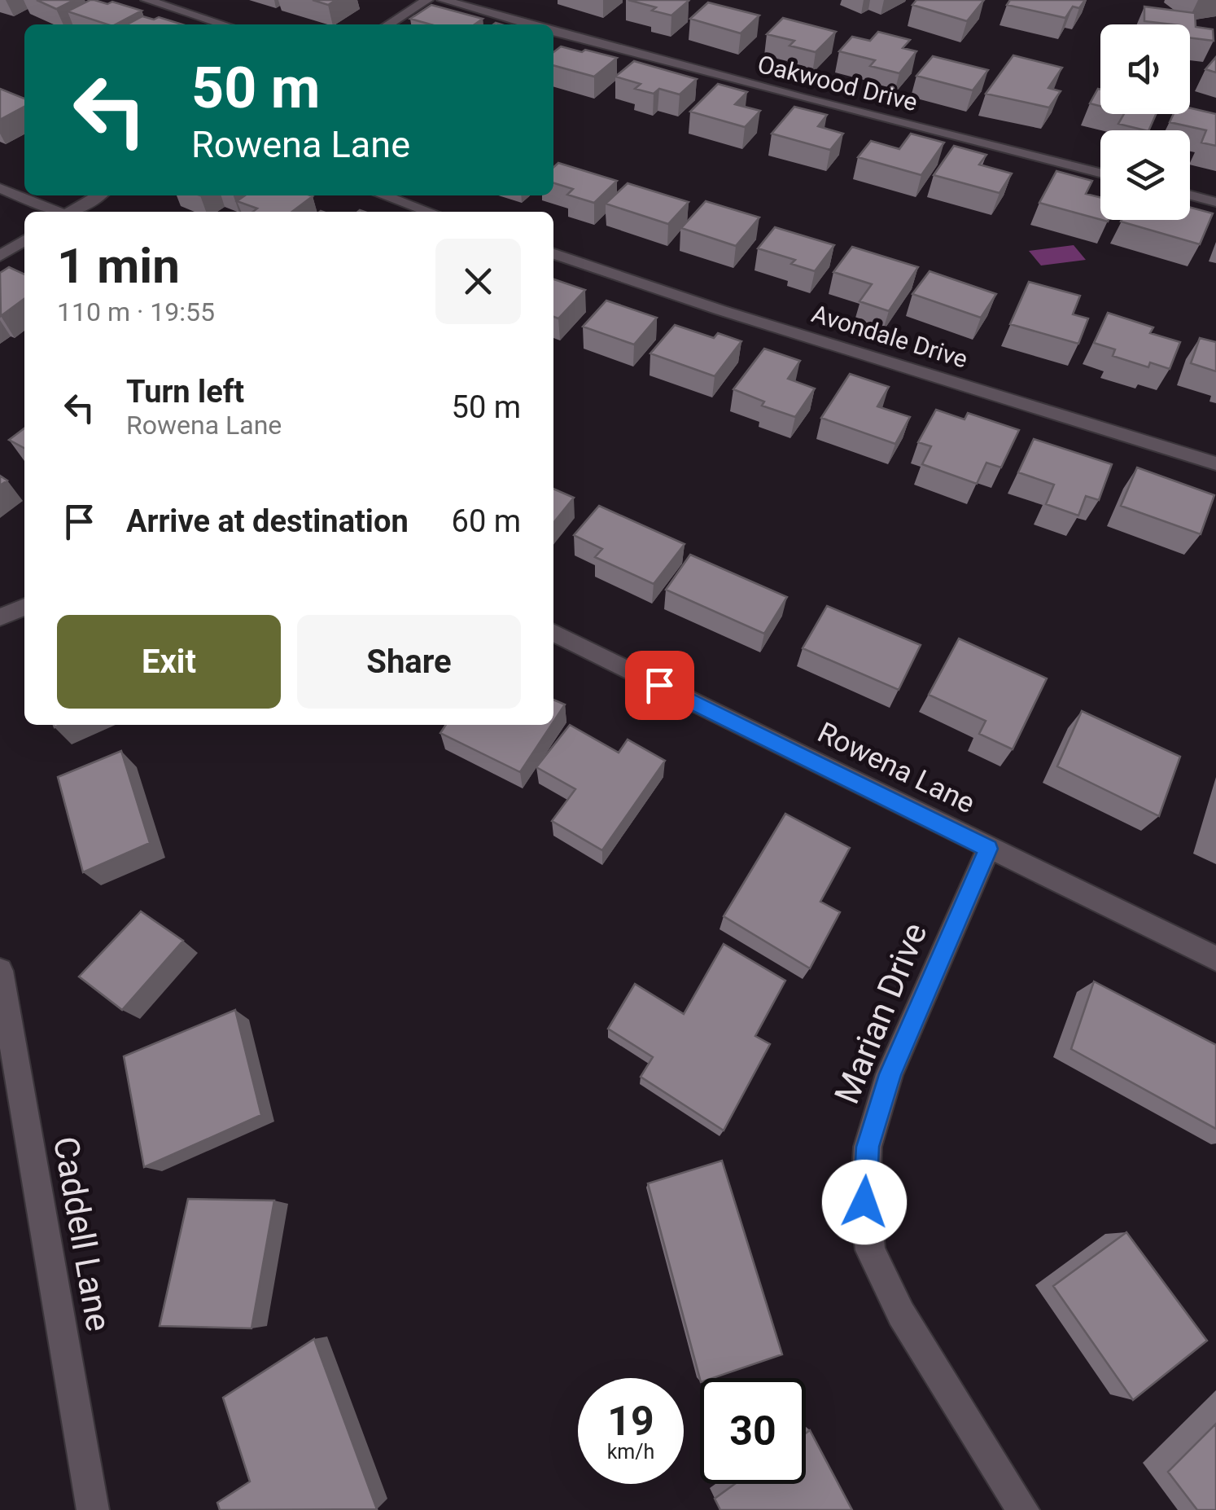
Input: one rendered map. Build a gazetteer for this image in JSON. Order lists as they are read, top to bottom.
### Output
{
  "streets": {
    "street": [
      "Oakwood Drive",
      "Avondale Drive",
      "Rowena Lane",
      "Marian Drive",
      "Caddell Lane"
    ]
  },
  "crossings": [
    ["Rowena Lane", "Marian Drive"]
  ],
  "page": {
    "turn": ["50 m", "Rowena Lane"],
    "heading": ["1 min", "110 m · 19:55"],
    "list": [
      {
        "name": "Turn left",
        "note": "Rowena Lane",
        "value": "50 m"
      },
      {
        "name": "Arrive at destination",
        "value": "60 m"
      }
    ],
    "buttons": ["Exit", "Share"],
    "speed": "19 km/h",
    "limit": "30"
  }
}
